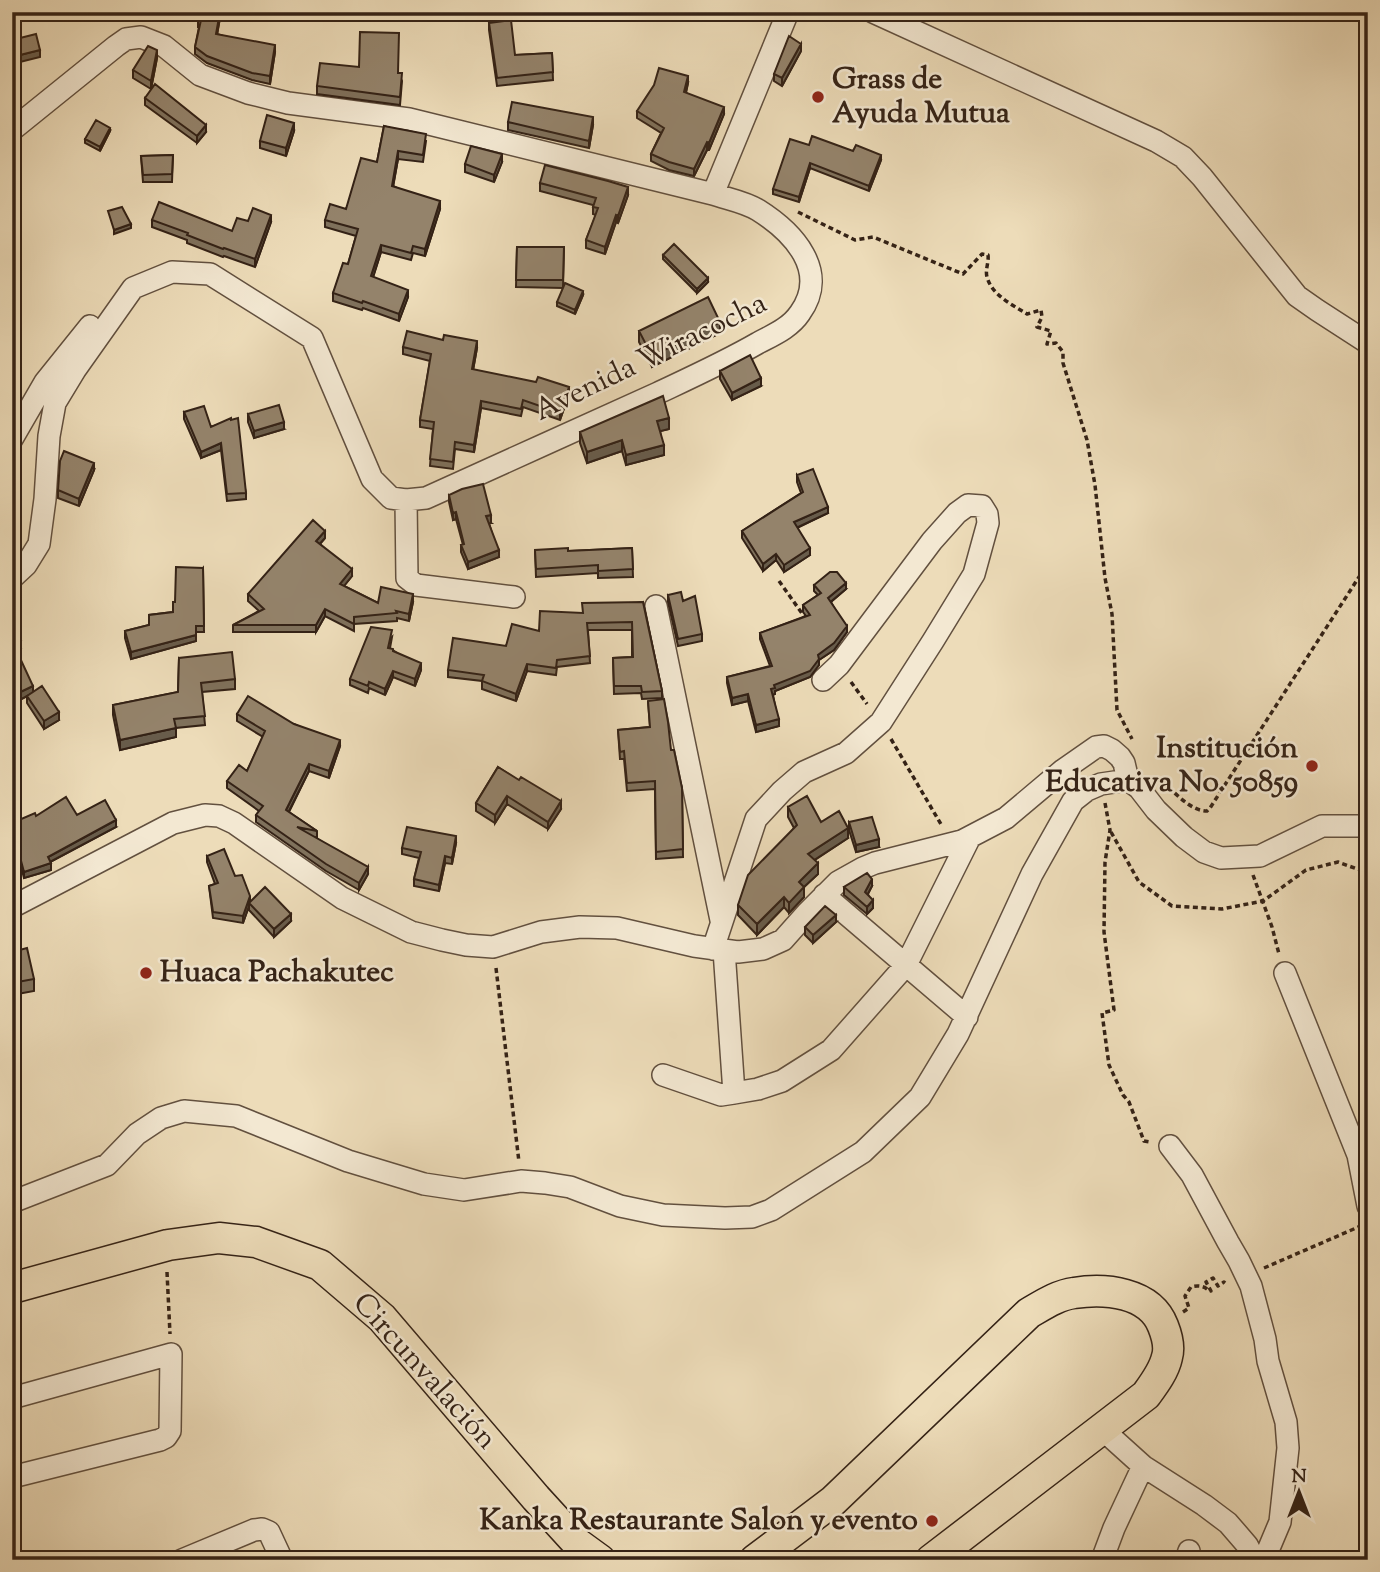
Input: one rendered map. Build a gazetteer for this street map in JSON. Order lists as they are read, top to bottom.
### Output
{
  "streets": {
    "highway": ["Circunvalación"],
    "street": ["Avenida Wiracocha"]
  },
  "places": [
    "Grass de Ayuda Mutua",
    "Institución Educativa No. 50859",
    "Huaca Pachakutec",
    "Kanka Restaurante Salon y evento"
  ],
  "north": "top"
}
